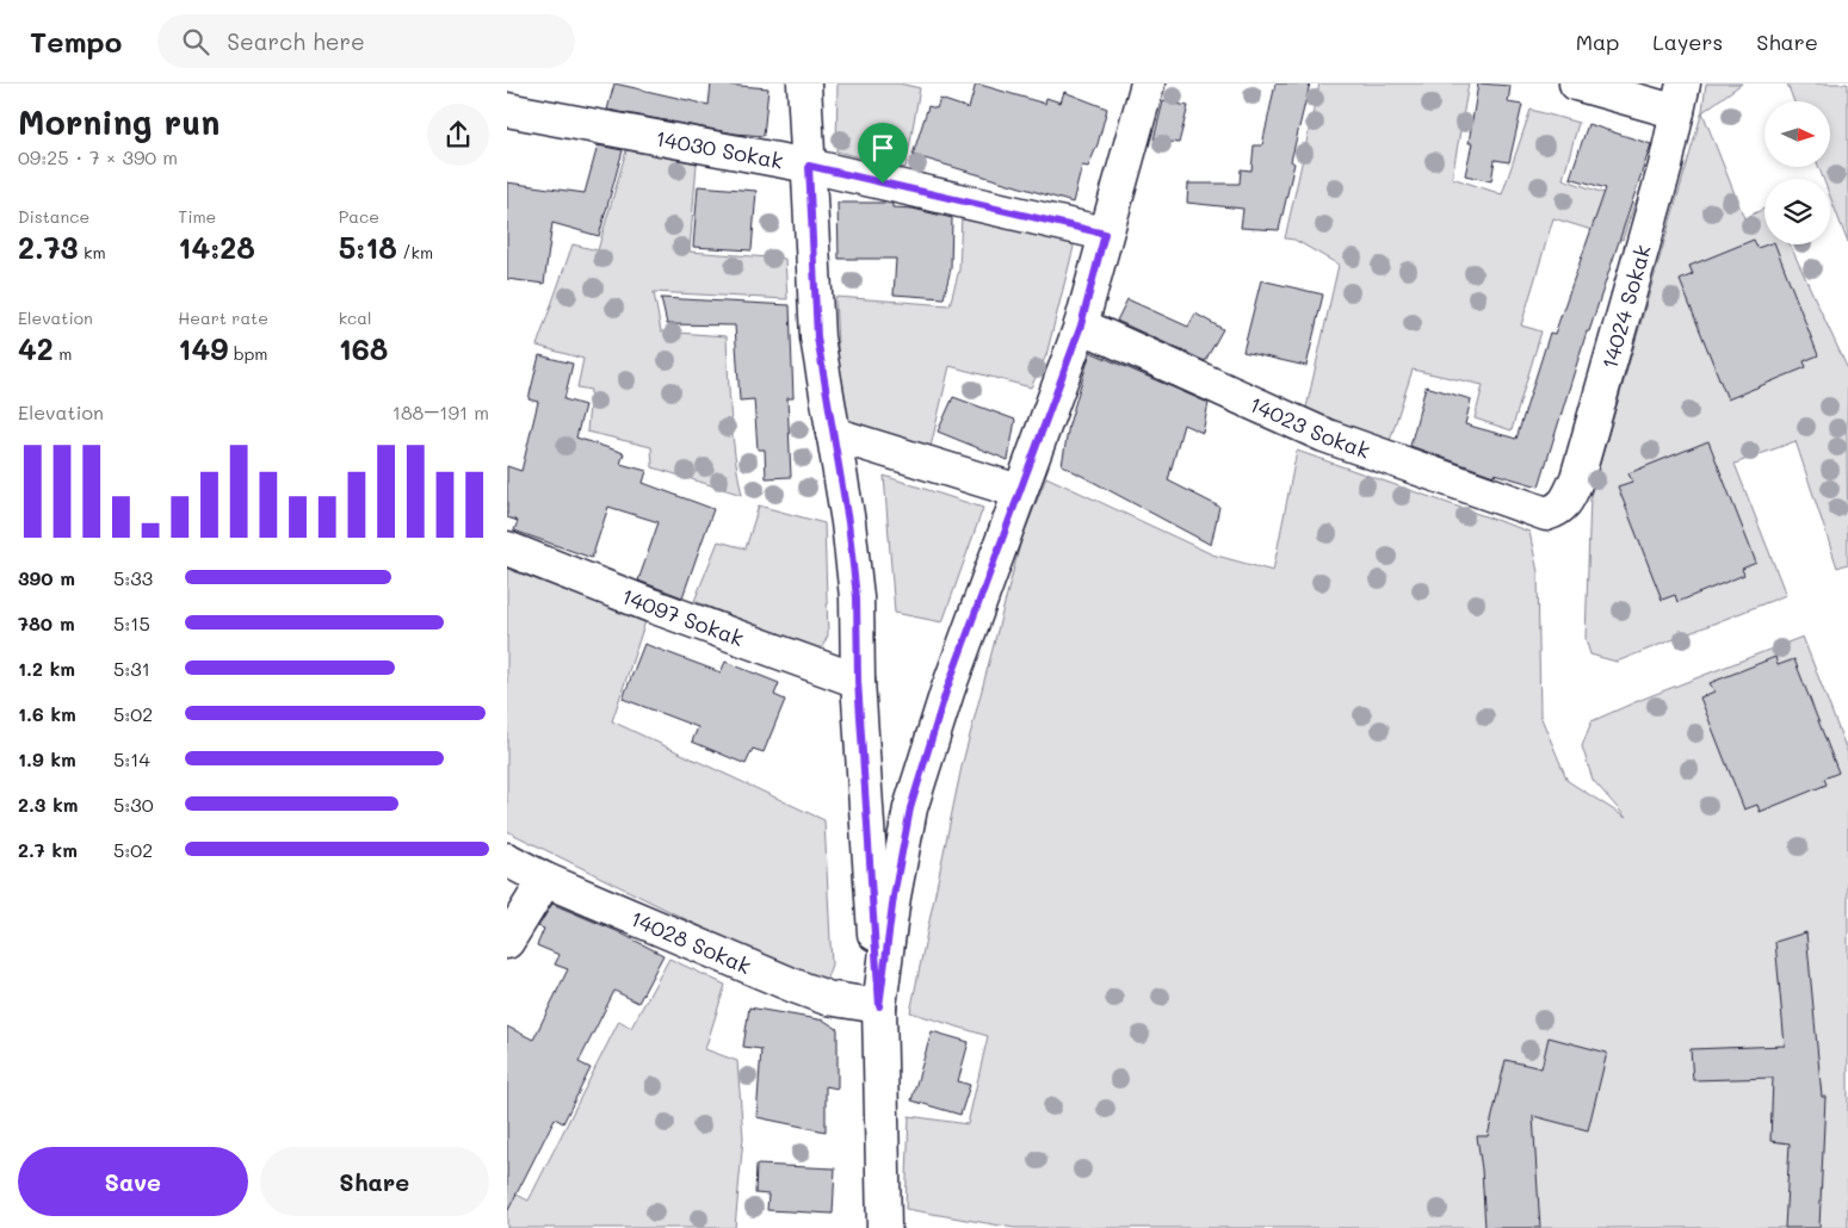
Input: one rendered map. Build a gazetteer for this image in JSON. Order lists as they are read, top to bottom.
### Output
{
  "streets": {
    "street": [
      "14030 Sokak",
      "14024 Sokak",
      "14023 Sokak",
      "14097 Sokak",
      "14028 Sokak"
    ]
  },
  "crossings": [
    ["14024 Sokak", "14023 Sokak"]
  ],
  "north": "right",
  "page": {
    "header": "Tempo",
    "search": "Search here",
    "nav": ["Map", "Layers", "Share"],
    "heading": ["Morning run", "09:25 · 7 × 390 m"],
    "stats": [
      ["Distance", "2.73 km"],
      ["Time", "14:28"],
      ["Pace", "5:18 /km"],
      ["Elevation", "42 m"],
      ["Heart rate", "149 bpm"],
      ["kcal", "168"]
    ],
    "chart": ["Elevation", "188–191 m"],
    "list": [
      {
        "name": "390 m",
        "note": "5:33"
      },
      {
        "name": "780 m",
        "note": "5:15"
      },
      {
        "name": "1.2 km",
        "note": "5:31"
      },
      {
        "name": "1.6 km",
        "note": "5:02"
      },
      {
        "name": "1.9 km",
        "note": "5:14"
      },
      {
        "name": "2.3 km",
        "note": "5:30"
      },
      {
        "name": "2.7 km",
        "note": "5:02"
      }
    ],
    "buttons": ["Save", "Share"]
  }
}
